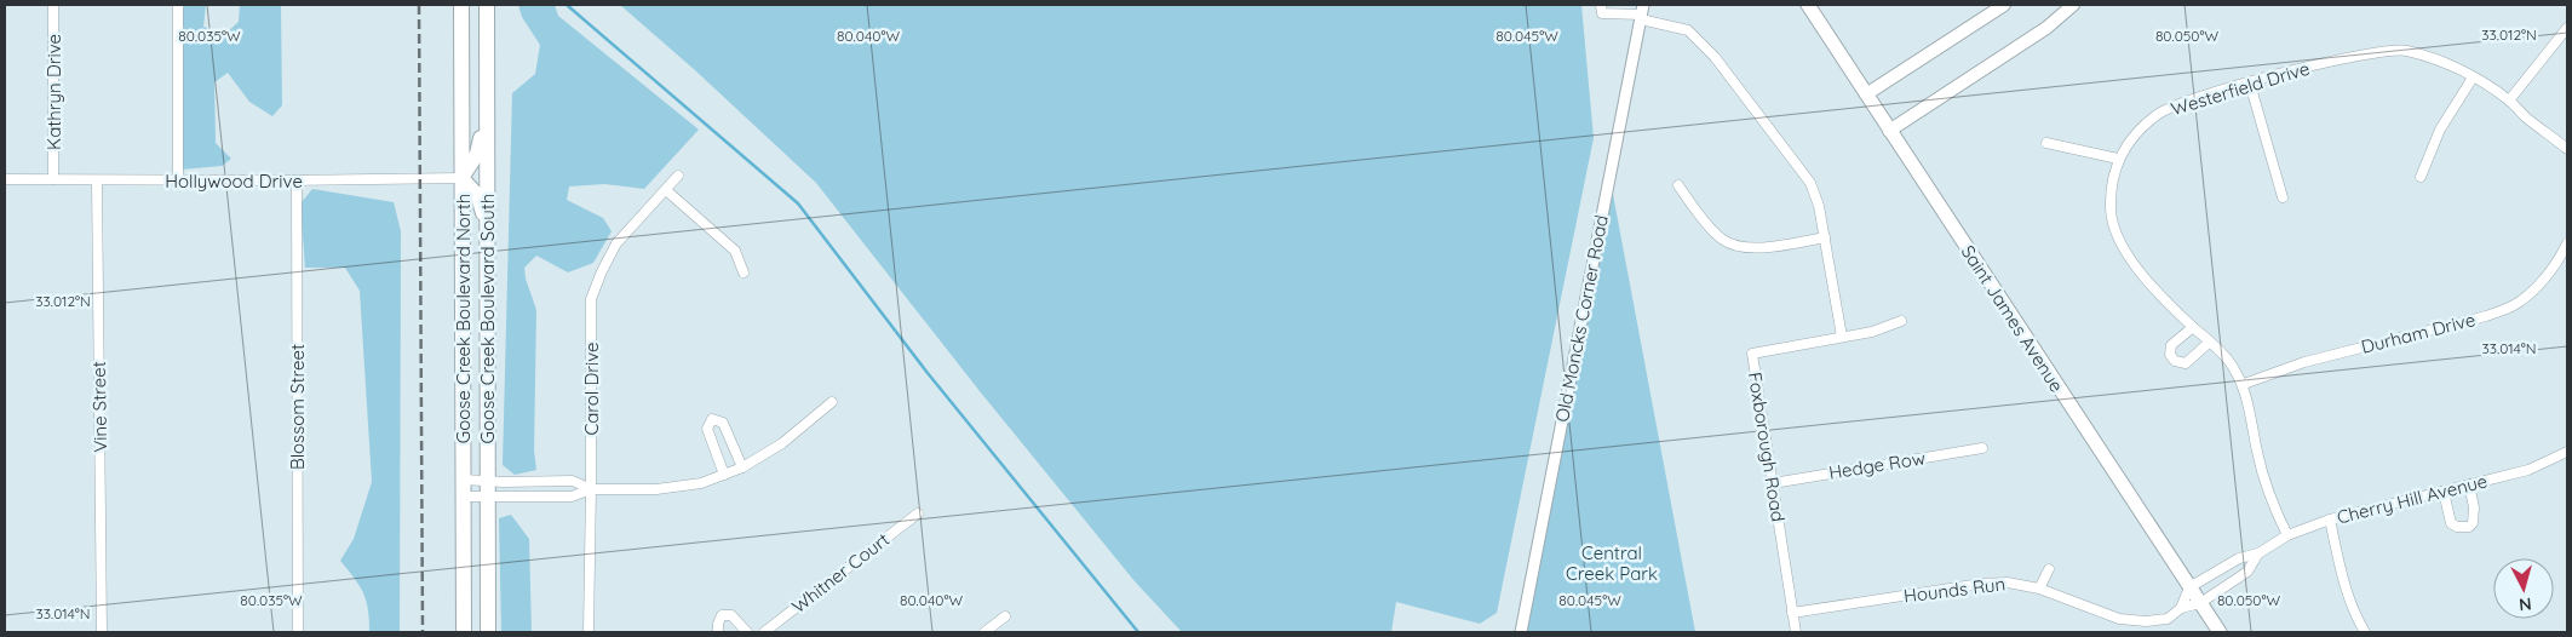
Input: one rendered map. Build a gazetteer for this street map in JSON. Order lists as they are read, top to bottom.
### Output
{
  "streets": {
    "highway": ["Goose Creek Boulevard North", "Goose Creek Boulevard South"],
    "main road": ["Saint James Avenue"],
    "street": [
      "Westerfield Drive",
      "Kathryn Drive",
      "Hollywood Drive",
      "Old Moncks Corner Road",
      "Durham Drive",
      "Carol Drive",
      "Vine Street",
      "Blossom Street",
      "Foxborough Road",
      "Hedge Row",
      "Cherry Hill Avenue",
      "Whitner Court",
      "Hounds Run"
    ]
  },
  "crossings": [
    ["Westerfield Drive", "Durham Drive"],
    ["Westerfield Drive", "Cherry Hill Avenue"],
    ["Kathryn Drive", "Hollywood Drive"],
    ["Hollywood Drive", "Goose Creek Boulevard North"],
    ["Hollywood Drive", "Vine Street"],
    ["Hollywood Drive", "Blossom Street"],
    ["Saint James Avenue", "Cherry Hill Avenue"],
    ["Saint James Avenue", "Hounds Run"],
    ["Foxborough Road", "Hedge Row"],
    ["Foxborough Road", "Hounds Run"],
    ["Cherry Hill Avenue", "Hounds Run"]
  ],
  "parks": ["Central Creek Park"],
  "north": "bottom",
  "coordinates": [
    "33.012°N",
    "80.035°W",
    "80.040°W",
    "80.045°W",
    "80.050°W",
    "33.014°N"
  ]
}
